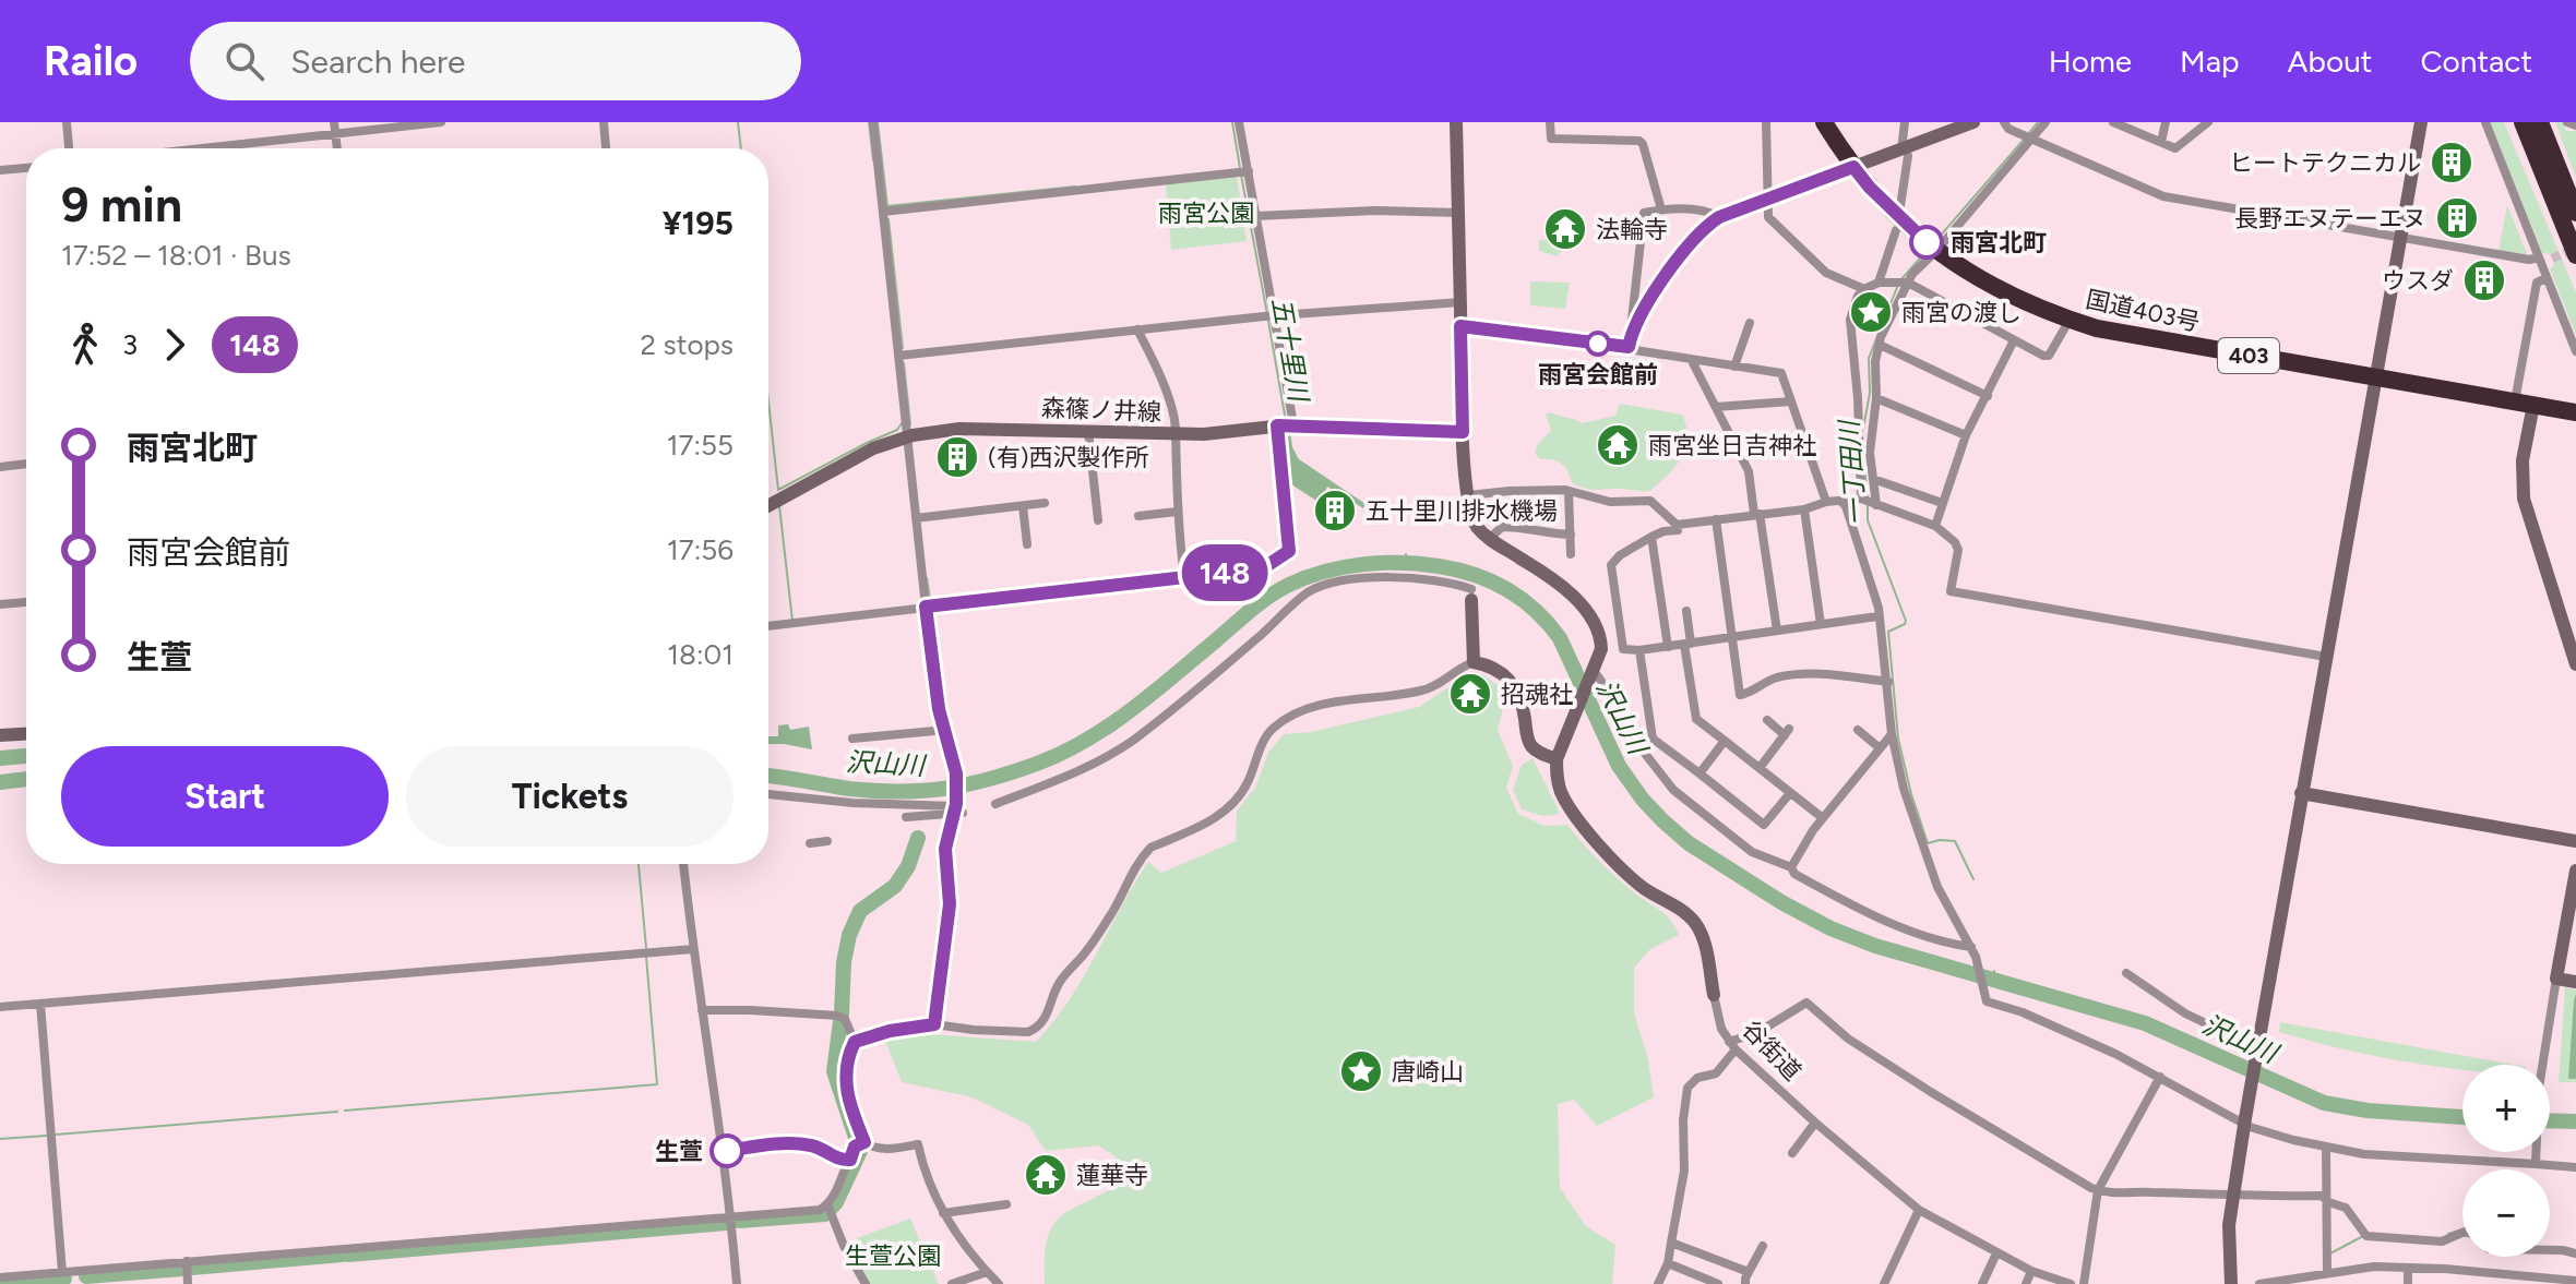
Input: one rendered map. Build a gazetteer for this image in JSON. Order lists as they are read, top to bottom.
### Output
{
  "streets": {
    "highway": ["国道403号", "403"],
    "street": ["森篠ノ井線", "谷街道"]
  },
  "water": ["五十里川", "一丁田川", "沢山川"],
  "parks": ["雨宮公園", "生萱公園"],
  "places": {
    "building": [
      "ヒートテクニカル",
      "長野エヌテーエヌ",
      "ウスダ",
      "(有)西沢製作所",
      "五十里川排水機場"
    ],
    "temple": [
      "法輪寺",
      "雨宮坐日吉神社",
      "招魂社",
      "蓮華寺"
    ],
    "other": ["雨宮北町", "雨宮会館前", "生萱"],
    "place": ["雨宮の渡し", "唐崎山"]
  },
  "lines": ["bus line 148"],
  "page": {
    "header": "Railo",
    "search": "Search here",
    "nav": [
      "Home",
      "Map",
      "About",
      "Contact"
    ],
    "on_map": "148",
    "heading": ["9 min", "17:52 – 18:01 · Bus", "¥195"],
    "legs": ["3", "148", "2 stops"],
    "list": [
      {
        "name": "雨宮北町",
        "value": "17:55"
      },
      {
        "name": "雨宮会館前",
        "value": "17:56"
      },
      {
        "name": "生萱",
        "value": "18:01"
      }
    ],
    "buttons": ["Start", "Tickets"],
    "map_buttons": ["+", "−"]
  }
}
